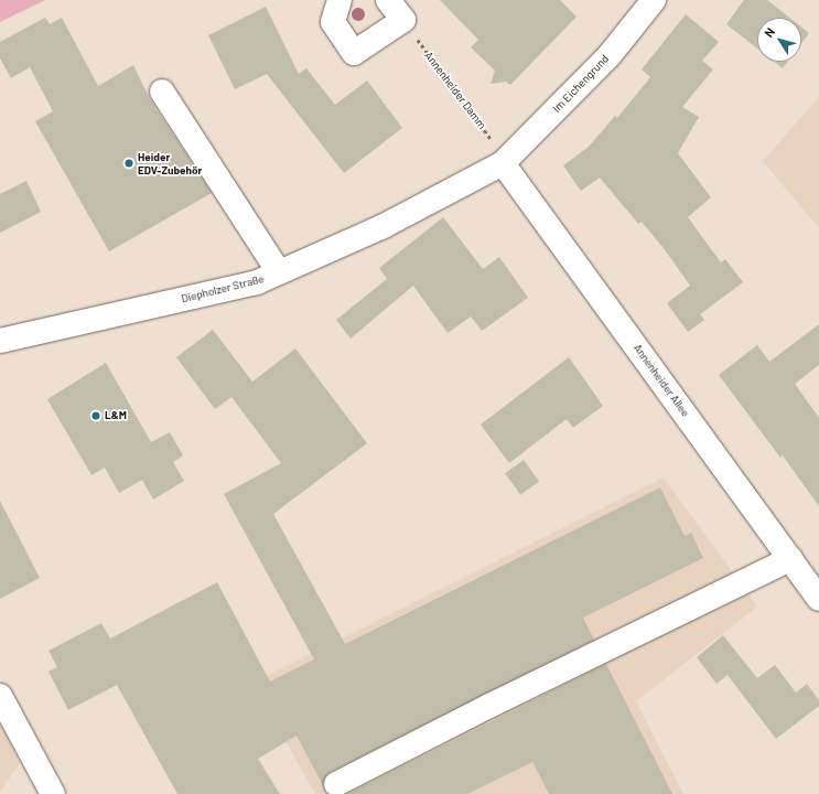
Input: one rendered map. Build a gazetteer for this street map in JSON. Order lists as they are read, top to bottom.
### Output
{
  "streets": {
    "street": ["Im Eichengrund", "Diepholzer Straße", "Annenheider Allee"],
    "path": ["Annenheider Damm"]
  },
  "crossings": [
    ["Im Eichengrund", "Annenheider Damm"],
    ["Im Eichengrund", "Diepholzer Straße"],
    ["Im Eichengrund", "Annenheider Allee"],
    ["Annenheider Damm", "Diepholzer Straße"],
    ["Annenheider Damm", "Annenheider Allee"],
    ["Diepholzer Straße", "Annenheider Allee"]
  ],
  "places": ["Heider EDV-Zubehör", "L&M"],
  "north": "top left"
}
